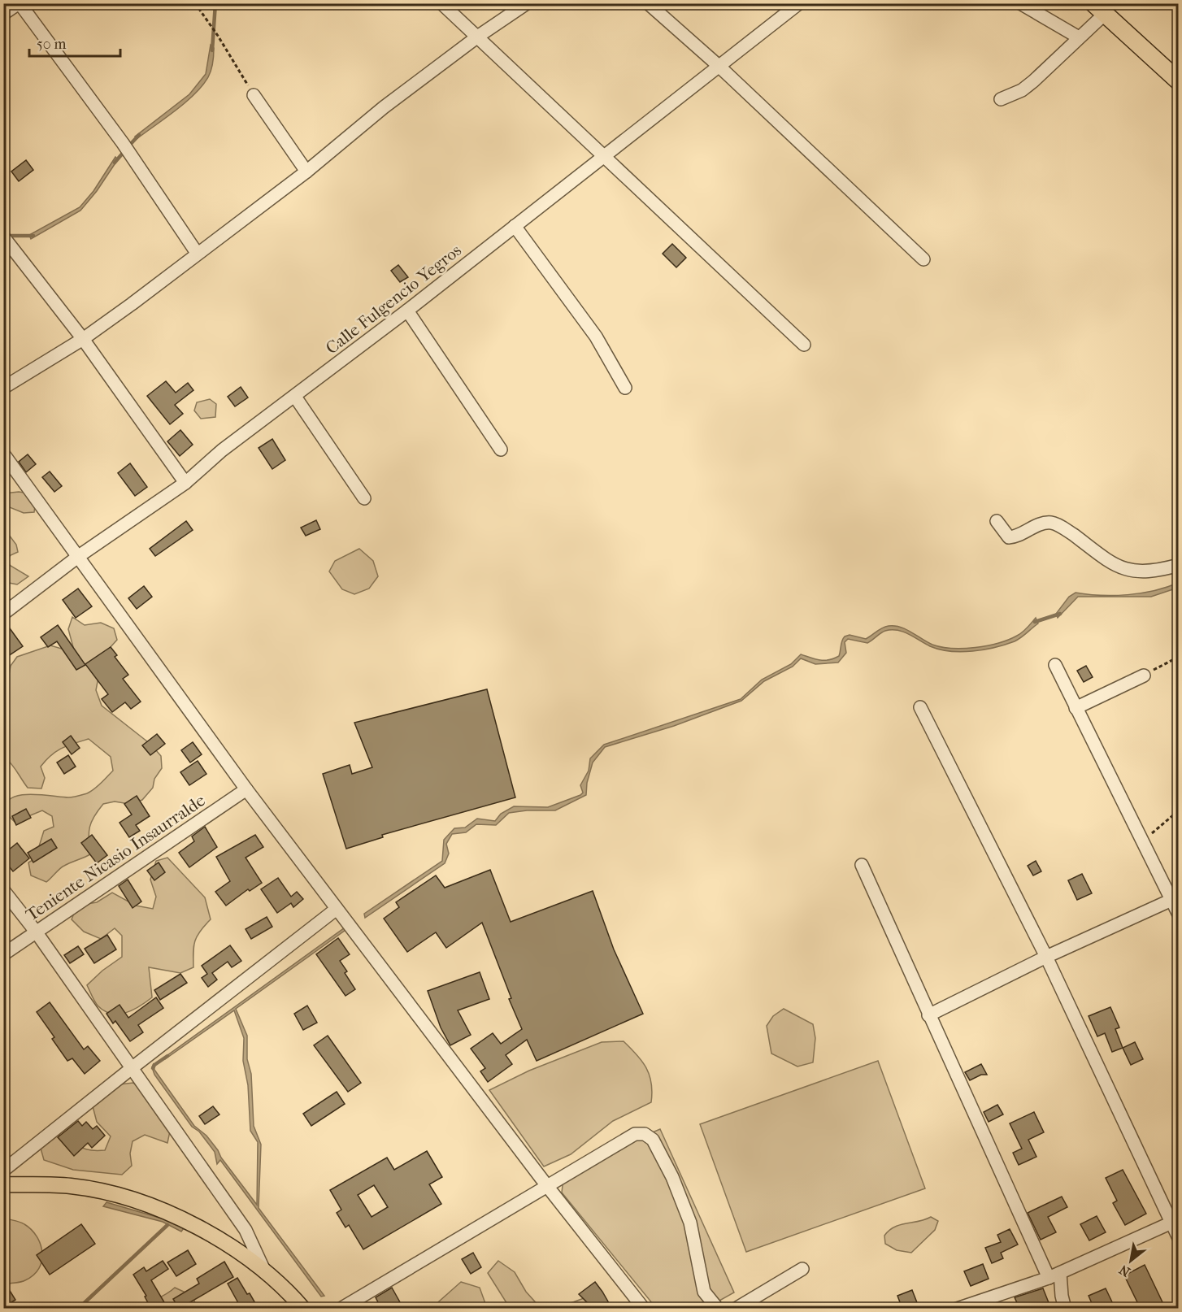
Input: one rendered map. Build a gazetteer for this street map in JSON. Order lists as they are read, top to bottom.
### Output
{
  "streets": {
    "street": ["Calle Fulgencio Yegros", "Teniente Nicasio Insaurralde"]
  },
  "scale_bar": "50 m",
  "north": "bottom left"
}
